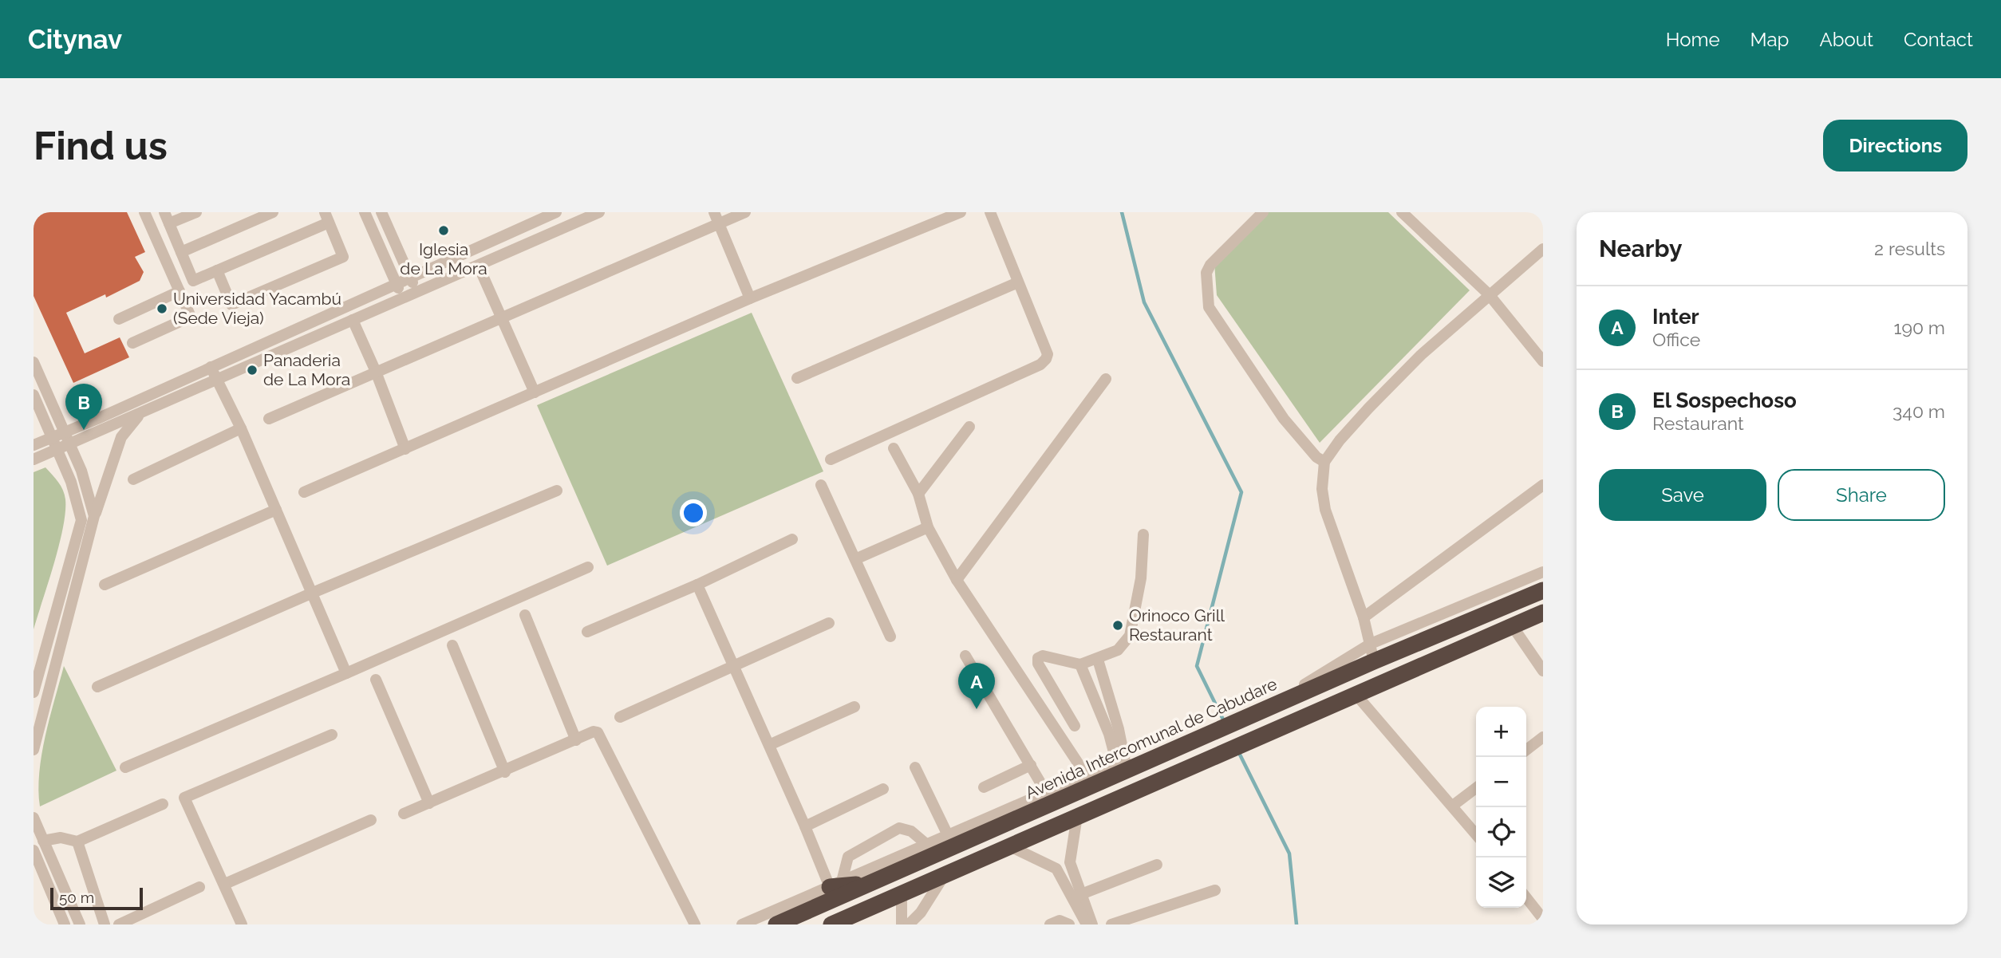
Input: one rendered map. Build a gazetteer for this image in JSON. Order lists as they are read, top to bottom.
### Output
{
  "streets": {
    "highway": ["Avenida Intercomunal de Cabudare"]
  },
  "places": [
    "Iglesia de La Mora",
    "Universidad Yacambú (Sede Vieja)",
    "Panaderia de La Mora",
    "Orinoco Grill Restaurant"
  ],
  "scale_bar": "50 m",
  "page": {
    "header": "Citynav",
    "nav": [
      "Home",
      "Map",
      "About",
      "Contact"
    ],
    "buttons": [
      "Directions",
      ["Save", "Share"]
    ],
    "title": "Find us",
    "heading": ["Nearby", "2 results"],
    "list": [
      {
        "mark": "A",
        "name": "Inter",
        "note": "Office",
        "value": "190 m"
      },
      {
        "mark": "B",
        "name": "El Sospechoso",
        "note": "Restaurant",
        "value": "340 m"
      }
    ],
    "pins": ["B", "A"],
    "map_buttons": ["+", "−"],
    "scale": "50 m"
  }
}
